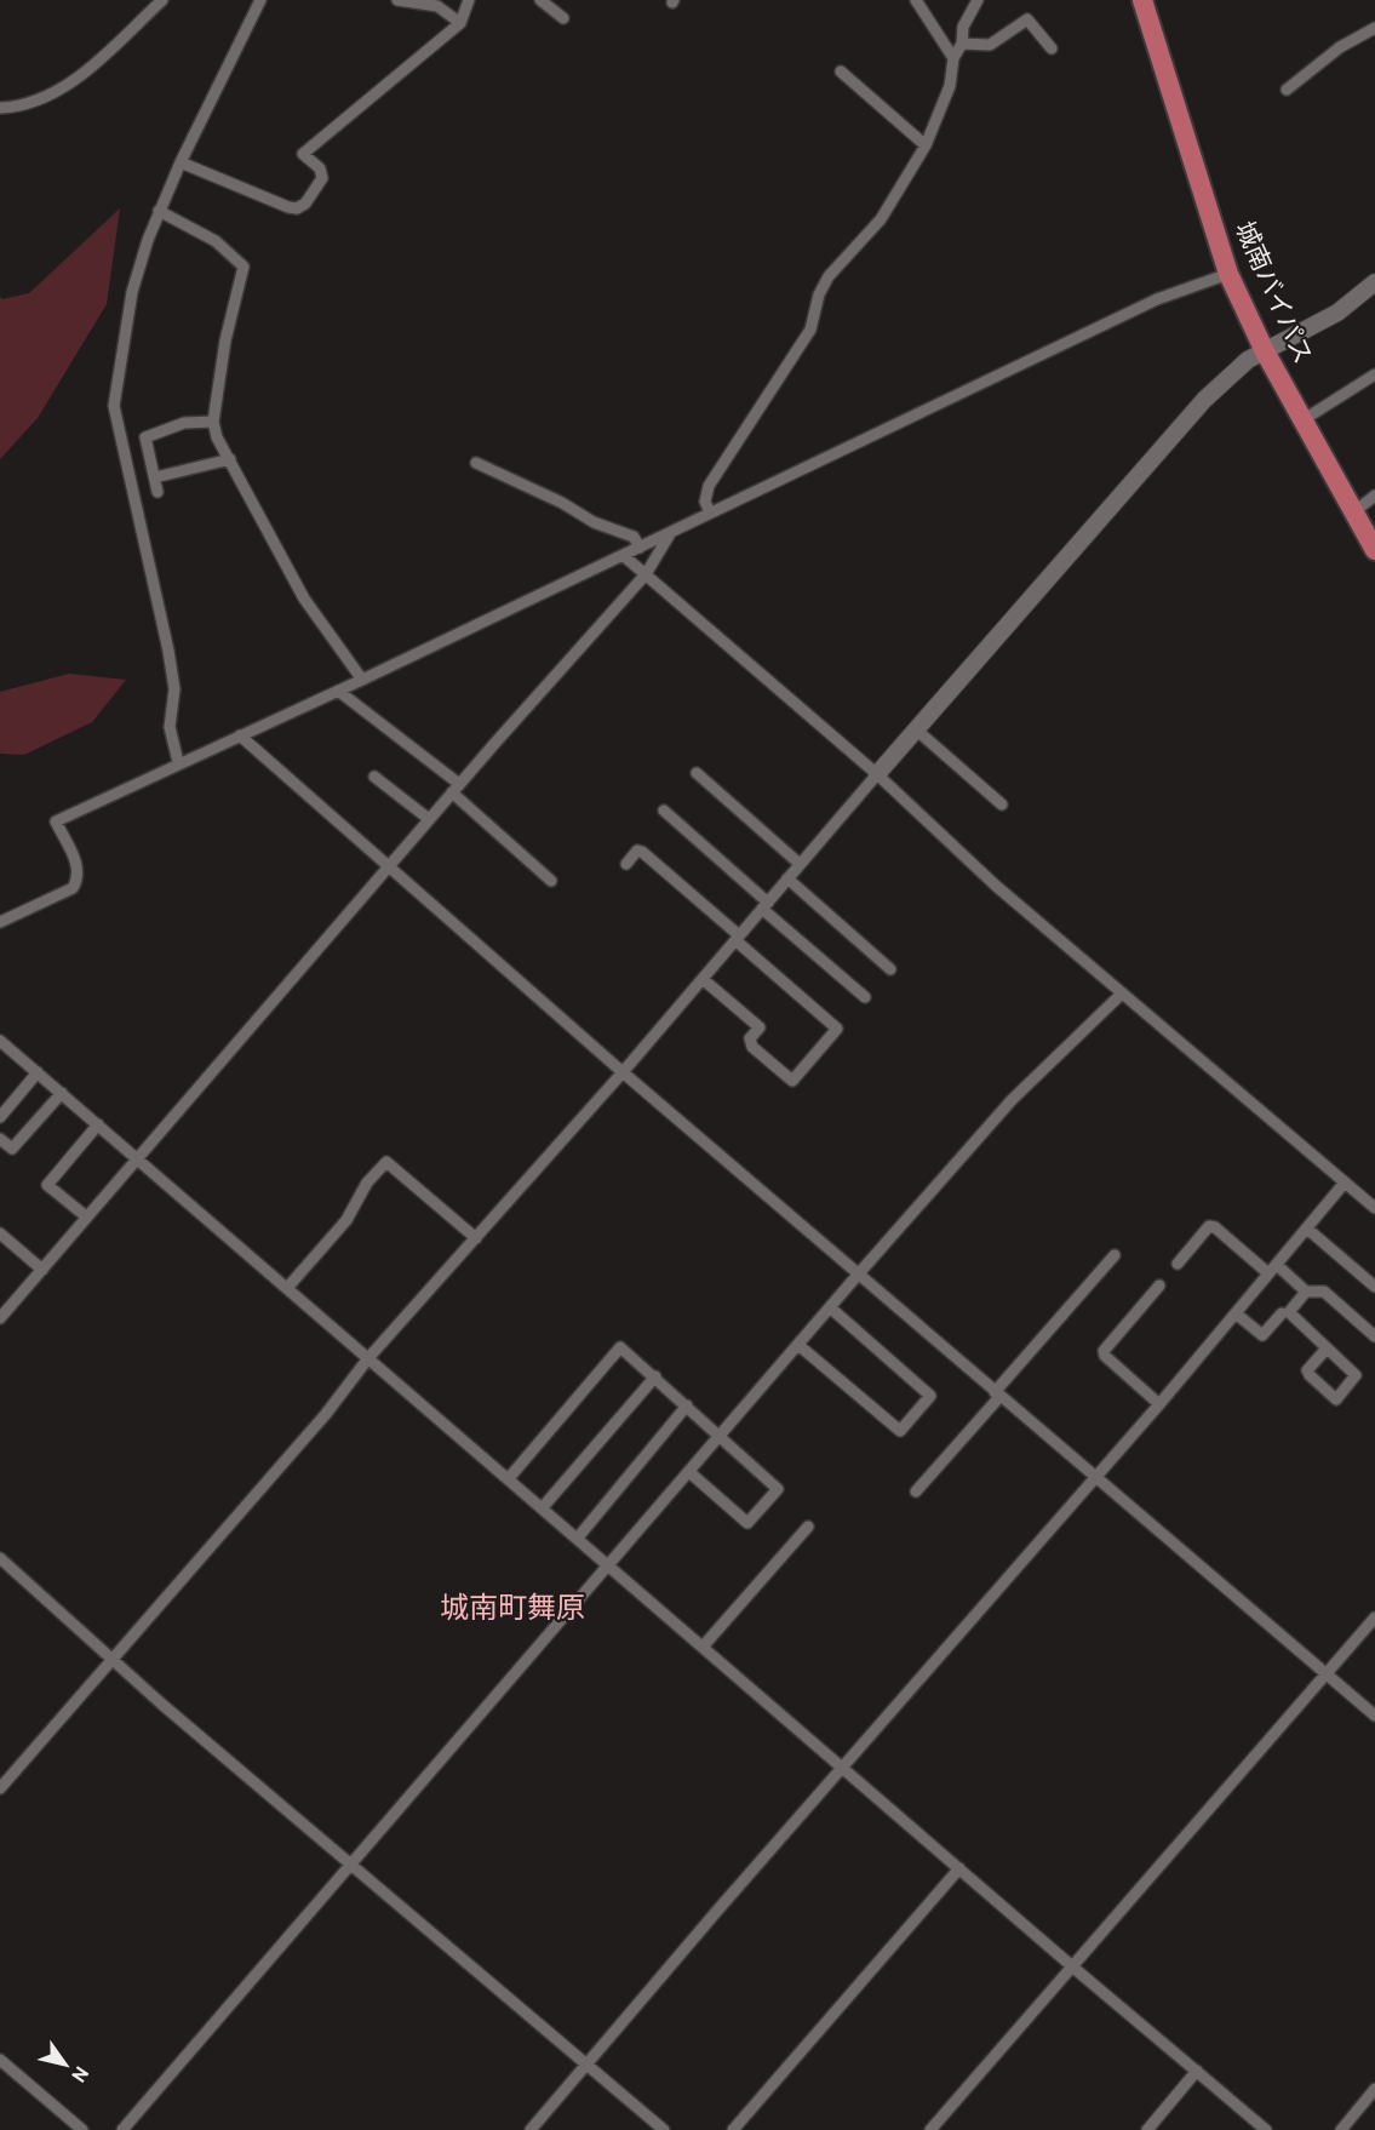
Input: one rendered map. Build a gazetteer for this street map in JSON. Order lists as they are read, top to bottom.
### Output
{
  "streets": {
    "highway": ["城南バイパス"]
  },
  "districts": ["城南町舞原"],
  "north": "bottom right"
}
